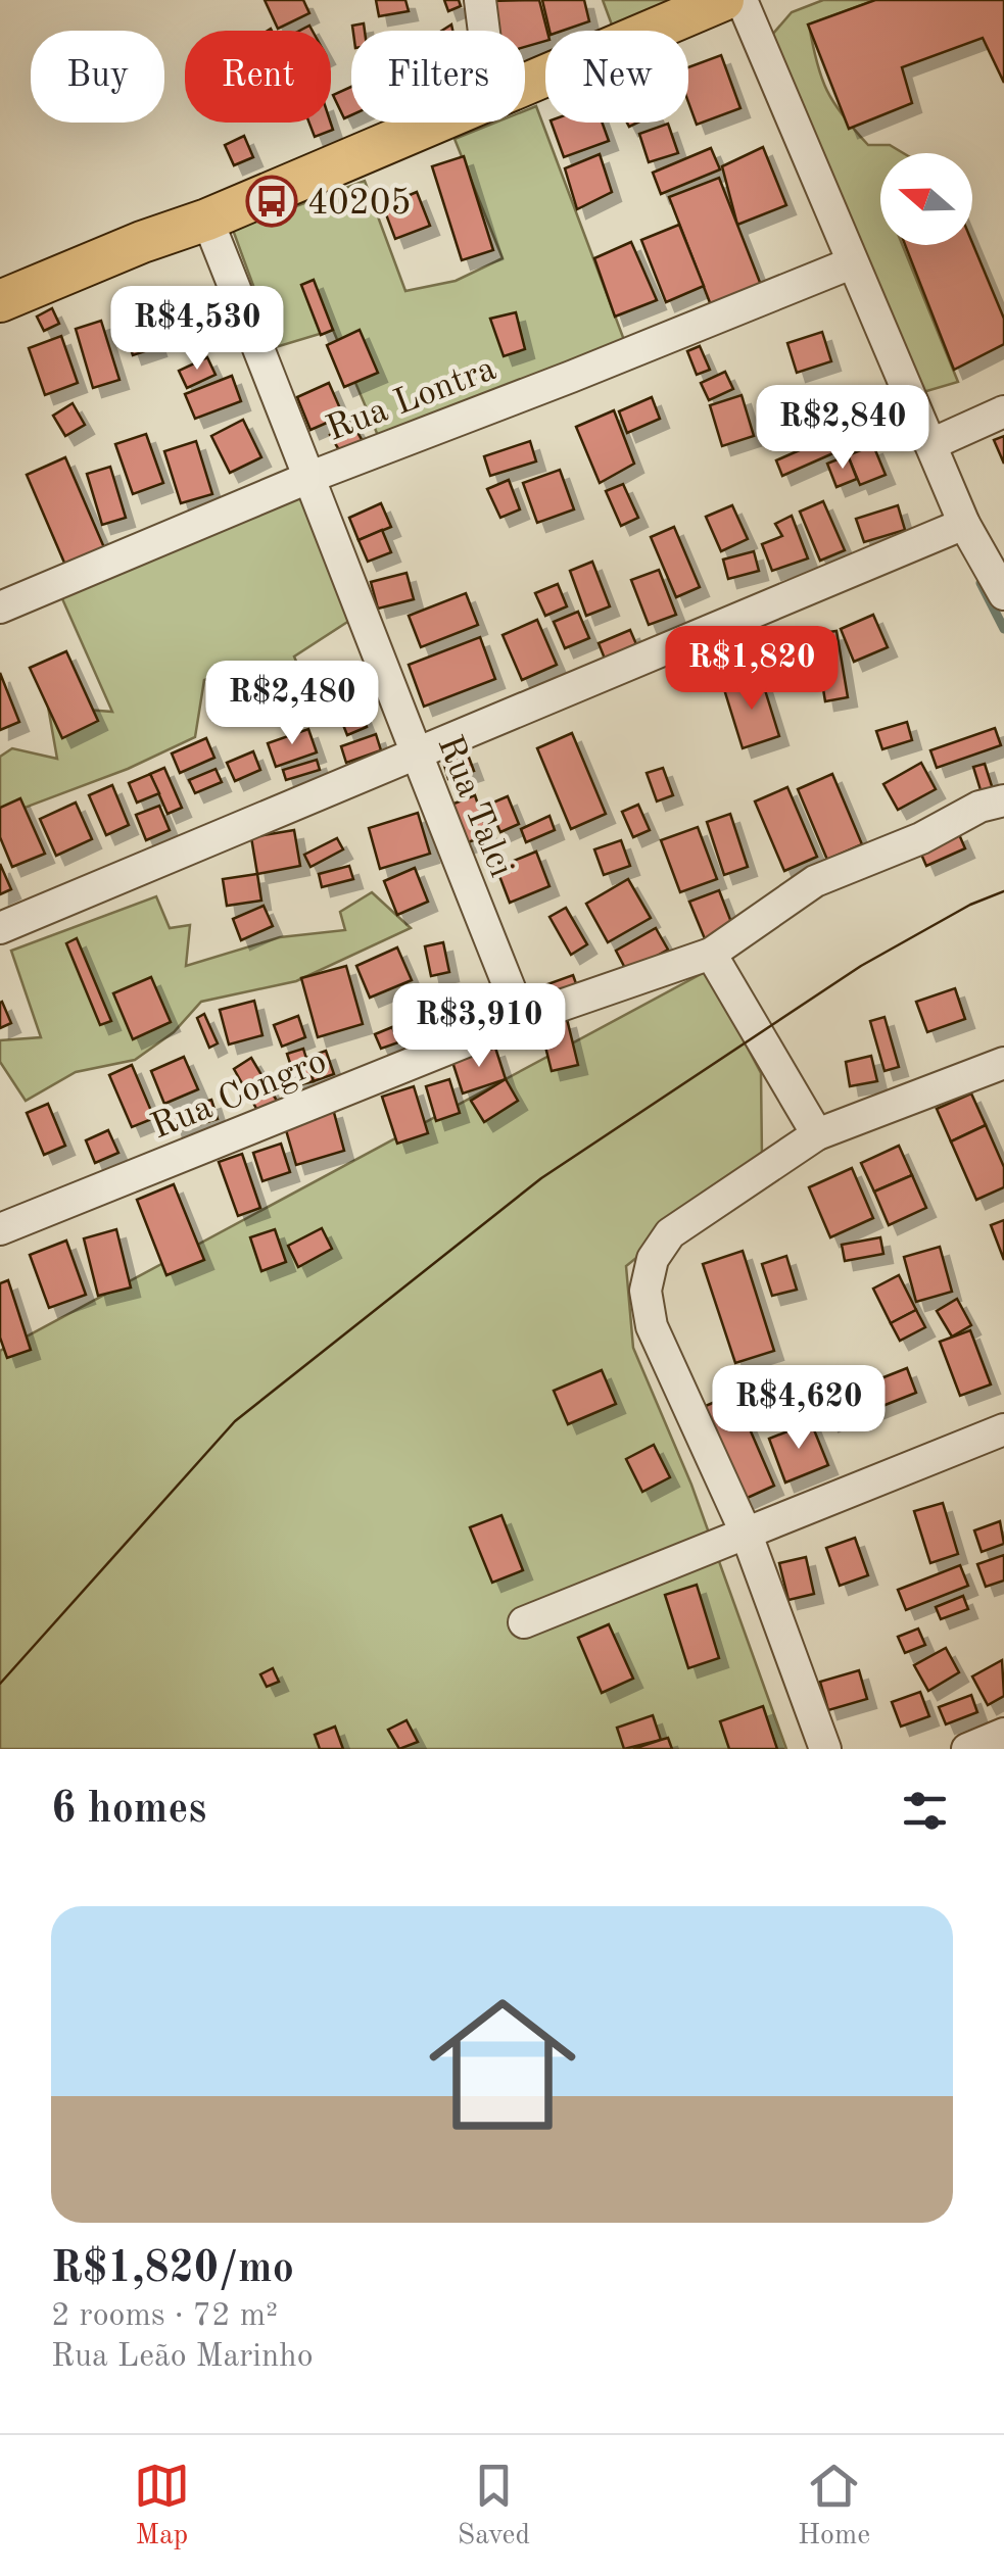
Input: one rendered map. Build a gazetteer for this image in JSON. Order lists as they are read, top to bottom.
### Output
{
  "streets": {
    "street": ["Rua Lontra", "Rua Talci", "Rua Congro"]
  },
  "crossings": [
    ["Rua Lontra", "Rua Talci"],
    ["Rua Talci", "Rua Congro"]
  ],
  "places": {
    "bus stop": ["40205"]
  },
  "north": "left",
  "page": {
    "chip": [
      "Buy",
      "Rent",
      "Filters",
      "New"
    ],
    "price": [
      "R$4,530",
      "R$2,840",
      "R$1,820",
      "R$2,480",
      "R$3,910",
      "R$4,620"
    ],
    "heading": "6 homes",
    "list": [
      {
        "name": "R$1,820/mo",
        "note": "2 rooms · 72 m² · Rua Leão Marinho"
      }
    ],
    "tabs": ["Map", "Saved", "Home"]
  }
}
